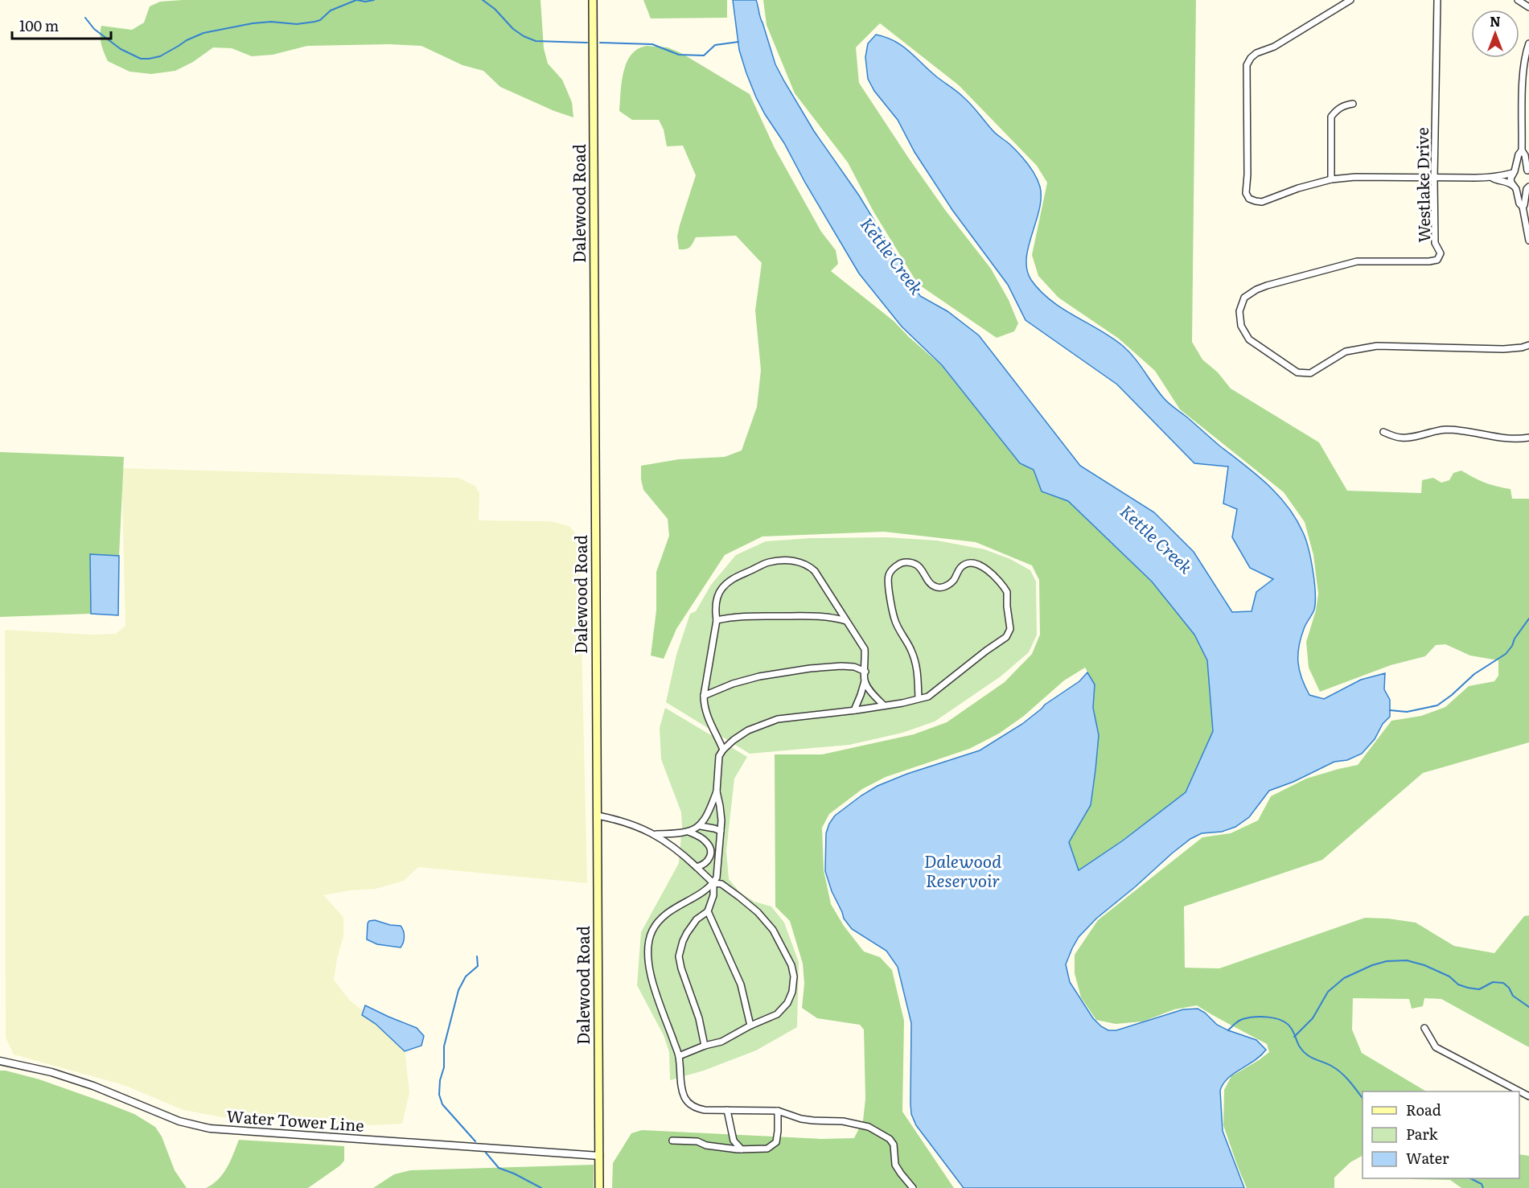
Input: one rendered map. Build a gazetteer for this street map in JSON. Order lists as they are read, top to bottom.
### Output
{
  "streets": {
    "main road": ["Dalewood Road"],
    "street": ["Westlake Drive", "Water Tower Line"]
  },
  "crossings": [
    ["Dalewood Road", "Water Tower Line"]
  ],
  "water": ["Kettle Creek", "Dalewood Reservoir"],
  "legend": ["Road", "Park", "Water"],
  "scale_bar": "100 m",
  "north": "top"
}
